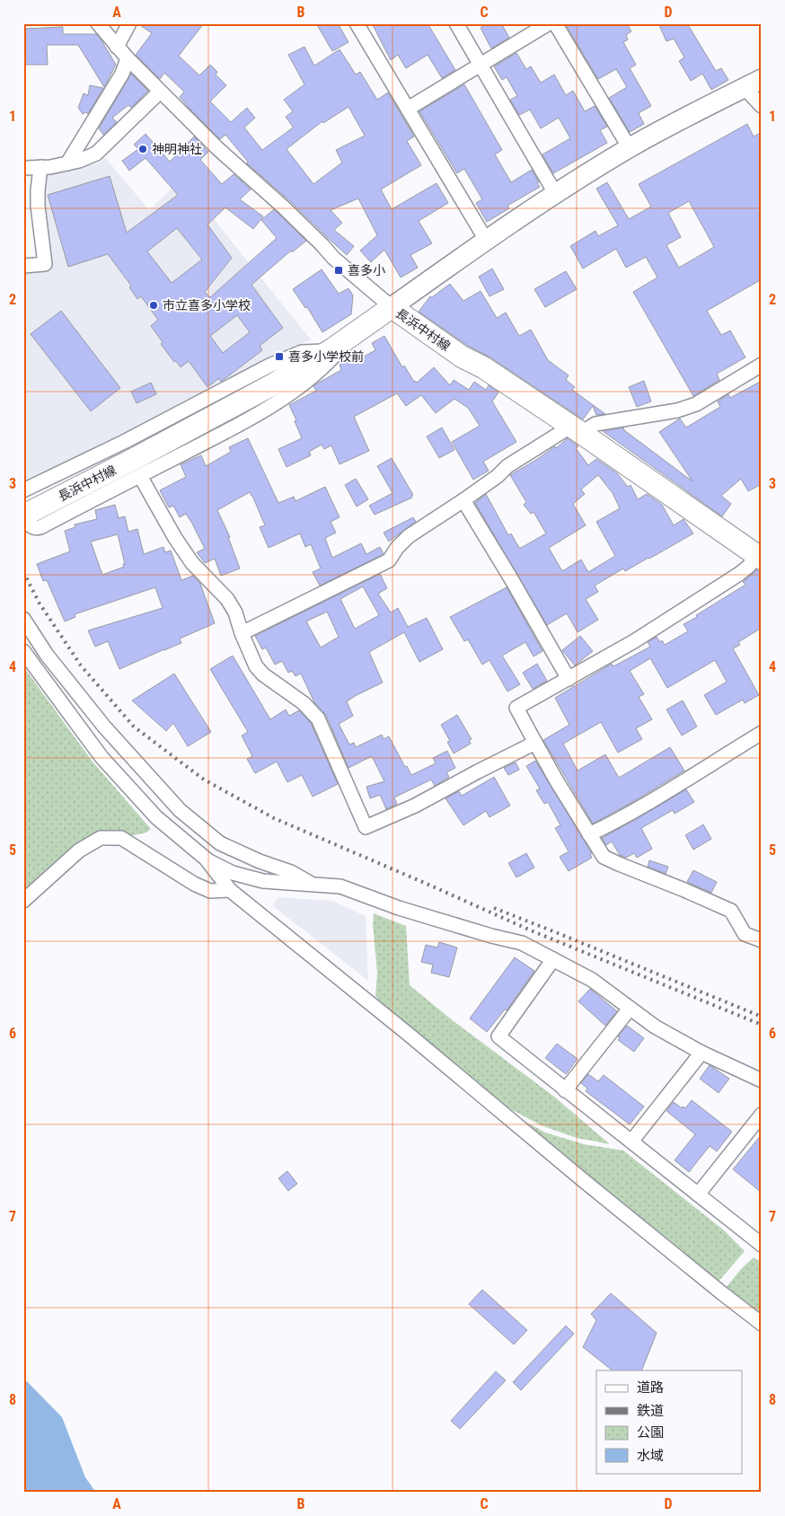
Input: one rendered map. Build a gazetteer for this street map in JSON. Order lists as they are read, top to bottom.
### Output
{
  "streets": {
    "main road": ["長浜中村線"]
  },
  "places": {
    "other": ["神明神社", "市立喜多小学校"],
    "transit": ["喜多小", "喜多小学校前"]
  },
  "legend": [
    "道路",
    "鉄道",
    "公園",
    "水域"
  ],
  "grid": {
    "columns": [
      "A",
      "B",
      "C",
      "D"
    ],
    "rows": [
      "1",
      "2",
      "3",
      "4",
      "5",
      "6",
      "7",
      "8"
    ]
  }
}
